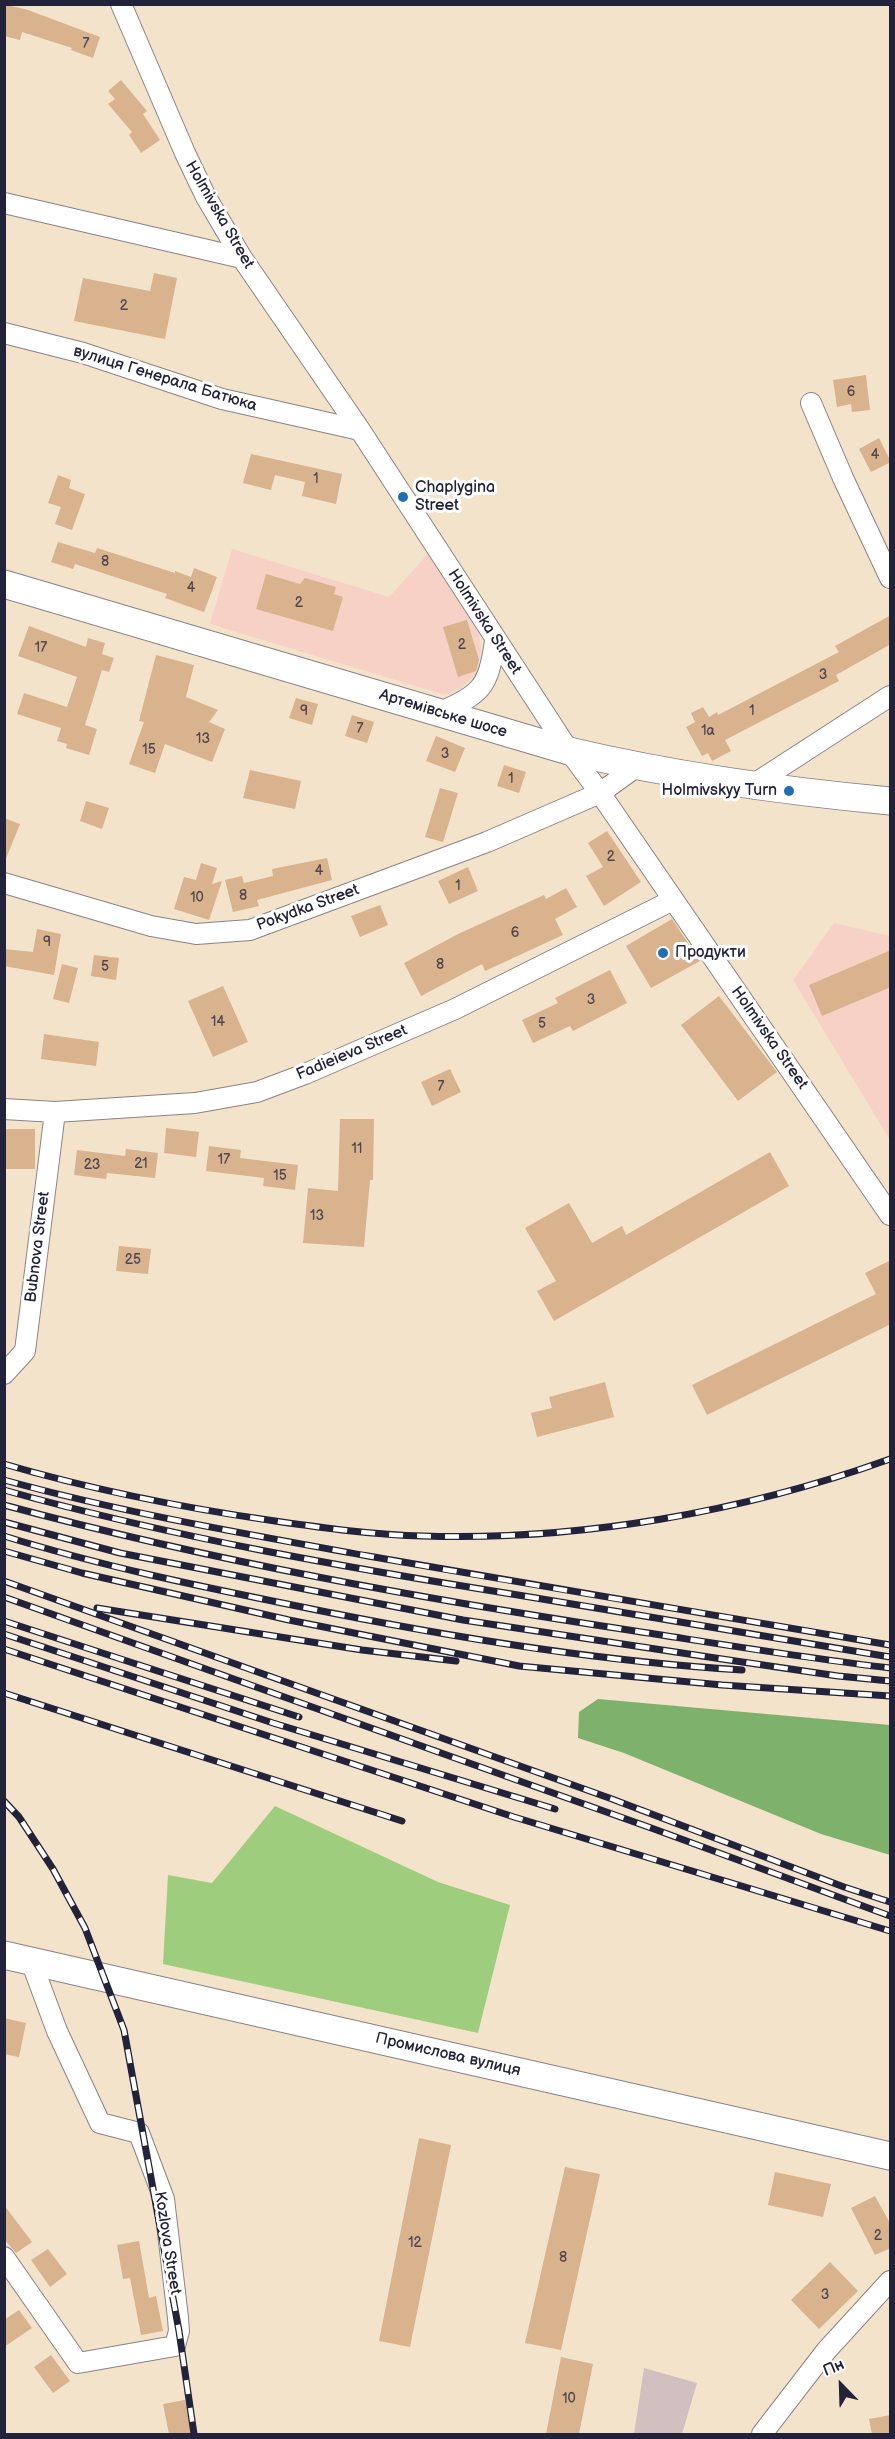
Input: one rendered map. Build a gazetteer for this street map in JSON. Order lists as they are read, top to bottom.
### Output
{
  "streets": {
    "main road": ["Артемівське шосе", "Промислова вулиця"],
    "street": [
      "Holmivska Street",
      "вулиця Генерала Батюка",
      "Pokydka Street",
      "Fadieieva Street",
      "Bubnova Street",
      "Kozlova Street"
    ]
  },
  "crossings": [
    ["Holmivska Street", "вулиця Генерала Батюка"],
    ["Holmivska Street", "Артемівське шосе"],
    ["Holmivska Street", "Pokydka Street"],
    ["Holmivska Street", "Fadieieva Street"],
    ["Артемівське шосе", "Pokydka Street"],
    ["Fadieieva Street", "Bubnova Street"],
    ["Промислова вулиця", "Kozlova Street"]
  ],
  "places": ["Chaplygina Street", "Holmivskyy Turn", "Продукти"],
  "house_numbers": [
    "7",
    "2",
    "6",
    "4",
    "1",
    "8",
    "4",
    "2",
    "2",
    "17",
    "3",
    "9",
    "1",
    "7",
    "1а",
    "13",
    "15",
    "3",
    "1",
    "2",
    "4",
    "1",
    "8",
    "10",
    "6",
    "9",
    "8",
    "5",
    "3",
    "14",
    "5",
    "7",
    "11",
    "17",
    "21",
    "23",
    "15",
    "13",
    "25",
    "2",
    "12",
    "8",
    "3",
    "10"
  ],
  "north": "top left"
}
